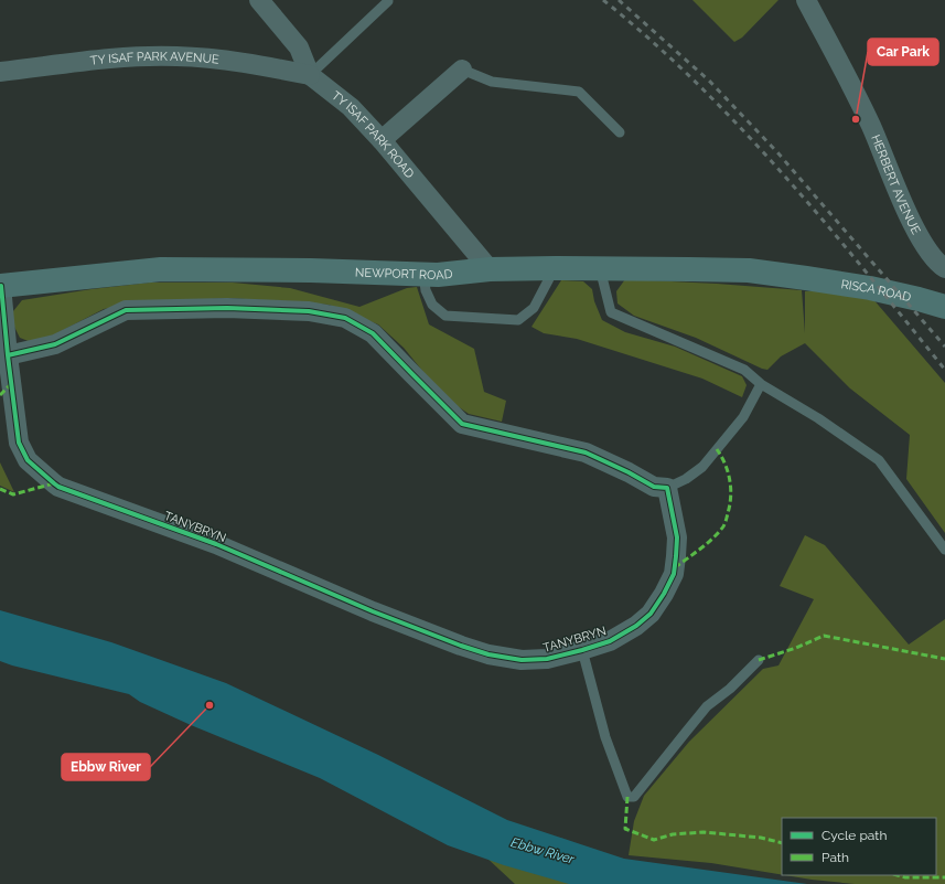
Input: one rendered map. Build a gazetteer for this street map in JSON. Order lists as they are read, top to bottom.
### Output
{
  "streets": {
    "main road": ["NEWPORT ROAD", "RISCA ROAD"],
    "street": [
      "TY ISAF PARK AVENUE",
      "TY ISAF PARK ROAD",
      "HERBERT AVENUE",
      "TANYBRYN"
    ]
  },
  "crossings": [
    ["TY ISAF PARK AVENUE", "TY ISAF PARK ROAD"],
    ["TY ISAF PARK ROAD", "NEWPORT ROAD"],
    ["NEWPORT ROAD", "RISCA ROAD"],
    ["NEWPORT ROAD", "TANYBRYN"]
  ],
  "water": ["Ebbw River"],
  "places": ["Car Park", "Ebbw River"],
  "legend": ["Cycle path", "Path"]
}
